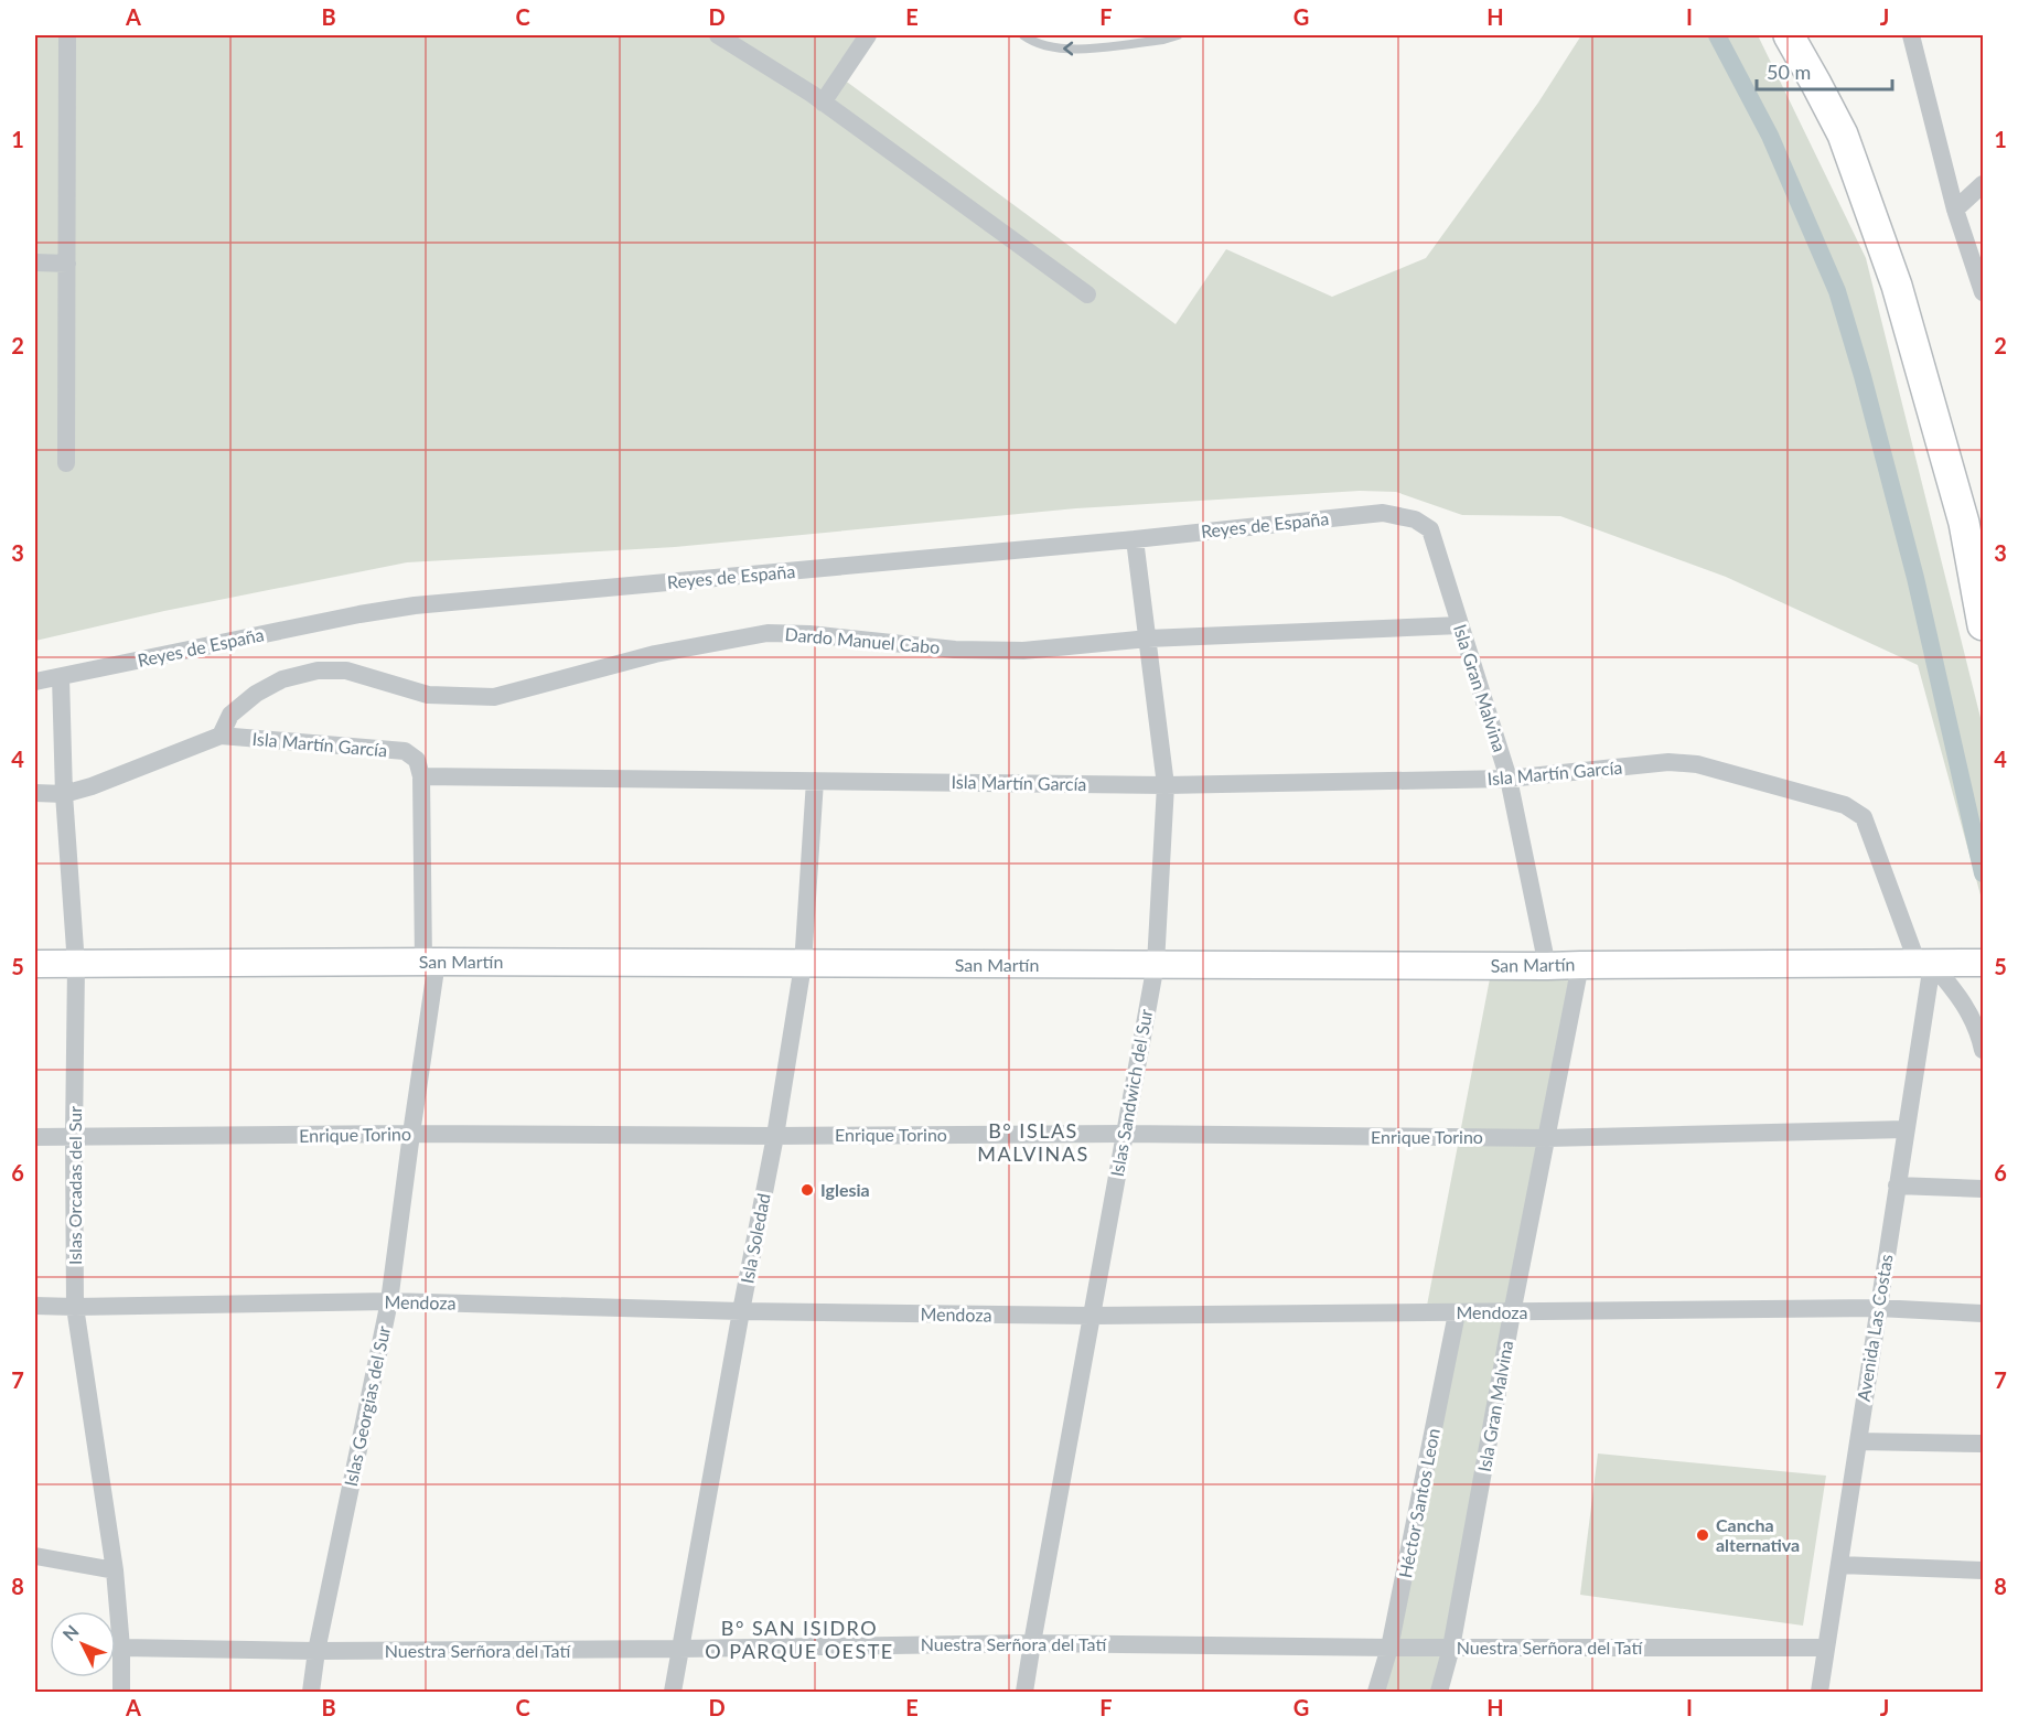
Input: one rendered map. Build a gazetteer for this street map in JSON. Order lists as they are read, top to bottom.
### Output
{
  "streets": {
    "main road": ["San Martín"],
    "street": [
      "Reyes de España",
      "Dardo Manuel Cabo",
      "Isla Gran Malvina",
      "Isla Martín García",
      "Islas Sandwich del Sur",
      "Enrique Torino",
      "Islas Orcadas del Sur",
      "Isla Soledad",
      "Mendoza",
      "Avenida Las Costas",
      "Islas Georgias del Sur",
      "Héctor Santos Leon",
      "Nuestra Serñora del Tatí"
    ]
  },
  "crossings": [
    ["Reyes de España", "Isla Gran Malvina"],
    ["Reyes de España", "Islas Sandwich del Sur"],
    ["Reyes de España", "Islas Orcadas del Sur"],
    ["Dardo Manuel Cabo", "Isla Gran Malvina"],
    ["Dardo Manuel Cabo", "Isla Martín García"],
    ["Dardo Manuel Cabo", "Islas Sandwich del Sur"],
    ["Isla Gran Malvina", "Isla Martín García"],
    ["Isla Gran Malvina", "San Martín"],
    ["Isla Gran Malvina", "Enrique Torino"],
    ["Isla Gran Malvina", "Mendoza"],
    ["Isla Gran Malvina", "Nuestra Serñora del Tatí"],
    ["Isla Martín García", "San Martín"],
    ["Isla Martín García", "Islas Sandwich del Sur"],
    ["Isla Martín García", "Islas Orcadas del Sur"],
    ["Isla Martín García", "Isla Soledad"],
    ["Isla Martín García", "Avenida Las Costas"],
    ["Isla Martín García", "Islas Georgias del Sur"],
    ["San Martín", "Islas Sandwich del Sur"],
    ["San Martín", "Islas Orcadas del Sur"],
    ["San Martín", "Isla Soledad"],
    ["San Martín", "Avenida Las Costas"],
    ["San Martín", "Islas Georgias del Sur"],
    ["Islas Sandwich del Sur", "Enrique Torino"],
    ["Islas Sandwich del Sur", "Mendoza"],
    ["Islas Sandwich del Sur", "Nuestra Serñora del Tatí"],
    ["Enrique Torino", "Islas Orcadas del Sur"],
    ["Enrique Torino", "Isla Soledad"],
    ["Enrique Torino", "Avenida Las Costas"],
    ["Enrique Torino", "Islas Georgias del Sur"],
    ["Islas Orcadas del Sur", "Mendoza"],
    ["Islas Orcadas del Sur", "Nuestra Serñora del Tatí"],
    ["Isla Soledad", "Mendoza"],
    ["Isla Soledad", "Nuestra Serñora del Tatí"],
    ["Mendoza", "Avenida Las Costas"],
    ["Mendoza", "Islas Georgias del Sur"],
    ["Mendoza", "Héctor Santos Leon"],
    ["Avenida Las Costas", "Nuestra Serñora del Tatí"],
    ["Islas Georgias del Sur", "Nuestra Serñora del Tatí"],
    ["Héctor Santos Leon", "Nuestra Serñora del Tatí"]
  ],
  "districts": ["B° ISLAS MALVINAS", "B° SAN ISIDRO O PARQUE OESTE"],
  "places": ["Iglesia", "Cancha alternativa"],
  "scale_bar": "50 m",
  "north": "top left",
  "grid": {
    "columns": [
      "A",
      "B",
      "C",
      "D",
      "E",
      "F",
      "G",
      "H",
      "I",
      "J"
    ],
    "rows": [
      "1",
      "2",
      "3",
      "4",
      "5",
      "6",
      "7",
      "8"
    ]
  }
}
